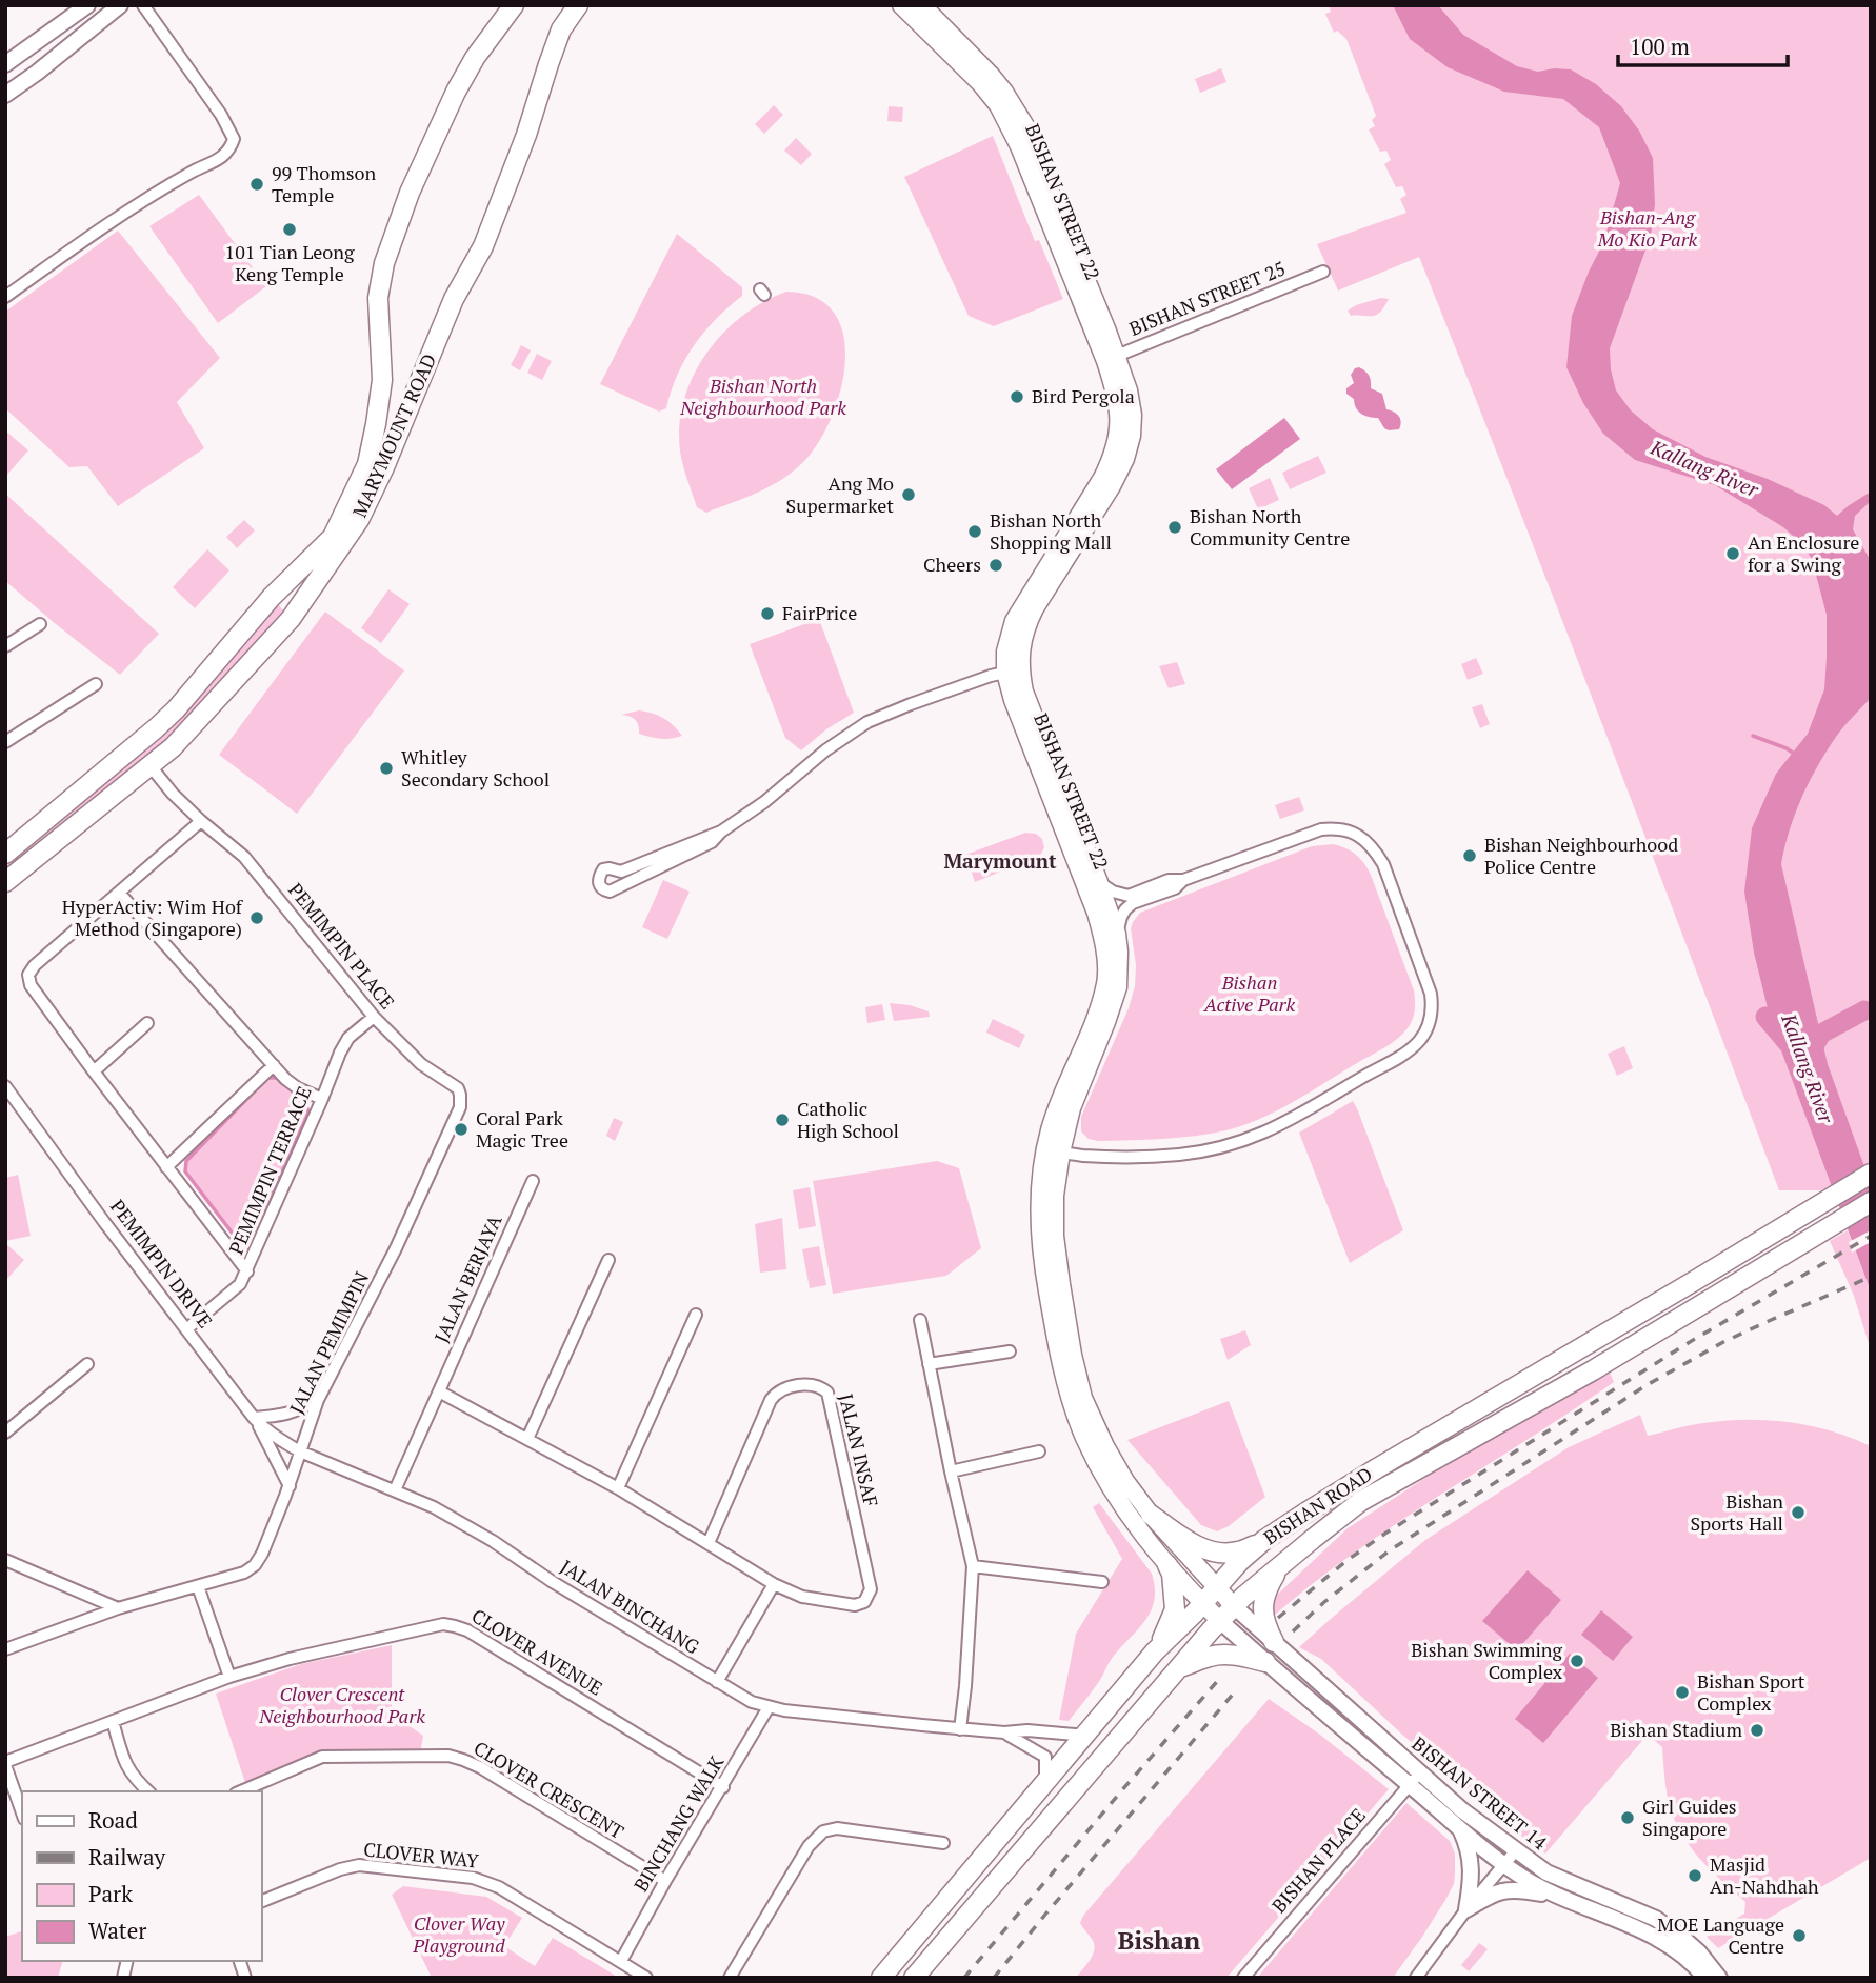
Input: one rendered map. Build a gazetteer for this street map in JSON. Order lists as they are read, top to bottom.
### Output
{
  "streets": {
    "main road": ["BISHAN STREET 22", "MARYMOUNT ROAD", "BISHAN ROAD"],
    "street": [
      "BISHAN STREET 25",
      "PEMIMPIN PLACE",
      "PEMIMPIN TERRACE",
      "PEMIMPIN DRIVE",
      "JALAN BERJAYA",
      "JALAN PEMIMPIN",
      "JALAN INSAF",
      "JALAN BINCHANG",
      "CLOVER AVENUE",
      "CLOVER CRESCENT",
      "BISHAN STREET 14",
      "BINCHANG WALK",
      "CLOVER WAY",
      "BISHAN PLACE"
    ]
  },
  "crossings": [
    ["BISHAN STREET 22", "BISHAN STREET 25"],
    ["BISHAN STREET 22", "BISHAN ROAD"],
    ["BISHAN STREET 22", "BISHAN STREET 14"],
    ["MARYMOUNT ROAD", "PEMIMPIN PLACE"],
    ["PEMIMPIN PLACE", "PEMIMPIN TERRACE"],
    ["PEMIMPIN PLACE", "JALAN PEMIMPIN"],
    ["PEMIMPIN TERRACE", "PEMIMPIN DRIVE"],
    ["PEMIMPIN DRIVE", "JALAN PEMIMPIN"],
    ["PEMIMPIN DRIVE", "JALAN BINCHANG"],
    ["JALAN BERJAYA", "JALAN BINCHANG"],
    ["JALAN PEMIMPIN", "JALAN BINCHANG"],
    ["BISHAN ROAD", "JALAN BINCHANG"],
    ["BISHAN ROAD", "BISHAN STREET 14"],
    ["JALAN BINCHANG", "BINCHANG WALK"],
    ["CLOVER AVENUE", "BINCHANG WALK"],
    ["CLOVER CRESCENT", "BINCHANG WALK"],
    ["BISHAN STREET 14", "BISHAN PLACE"],
    ["BINCHANG WALK", "CLOVER WAY"]
  ],
  "districts": ["Marymount", "Bishan"],
  "water": ["Kallang River"],
  "parks": [
    "Bishan-Ang Mo Kio Park",
    "Bishan North Neighbourhood Park",
    "Bishan Active Park",
    "Clover Crescent Neighbourhood Park",
    "Clover Way Playground"
  ],
  "places": [
    "99 Thomson Temple",
    "101 Tian Leong Keng Temple",
    "Bird Pergola",
    "Ang Mo Supermarket",
    "Bishan North Community Centre",
    "Bishan North Shopping Mall",
    "An Enclosure for a Swing",
    "Cheers",
    "FairPrice",
    "Whitley Secondary School",
    "Bishan Neighbourhood Police Centre",
    "HyperActiv: Wim Hof Method (Singapore)",
    "Catholic High School",
    "Coral Park Magic Tree",
    "Bishan Sports Hall",
    "Bishan Swimming Complex",
    "Bishan Sport Complex",
    "Bishan Stadium",
    "Girl Guides Singapore",
    "Masjid An-Nahdhah",
    "MOE Language Centre"
  ],
  "legend": [
    "Road",
    "Railway",
    "Park",
    "Water"
  ],
  "scale_bar": "100 m"
}
